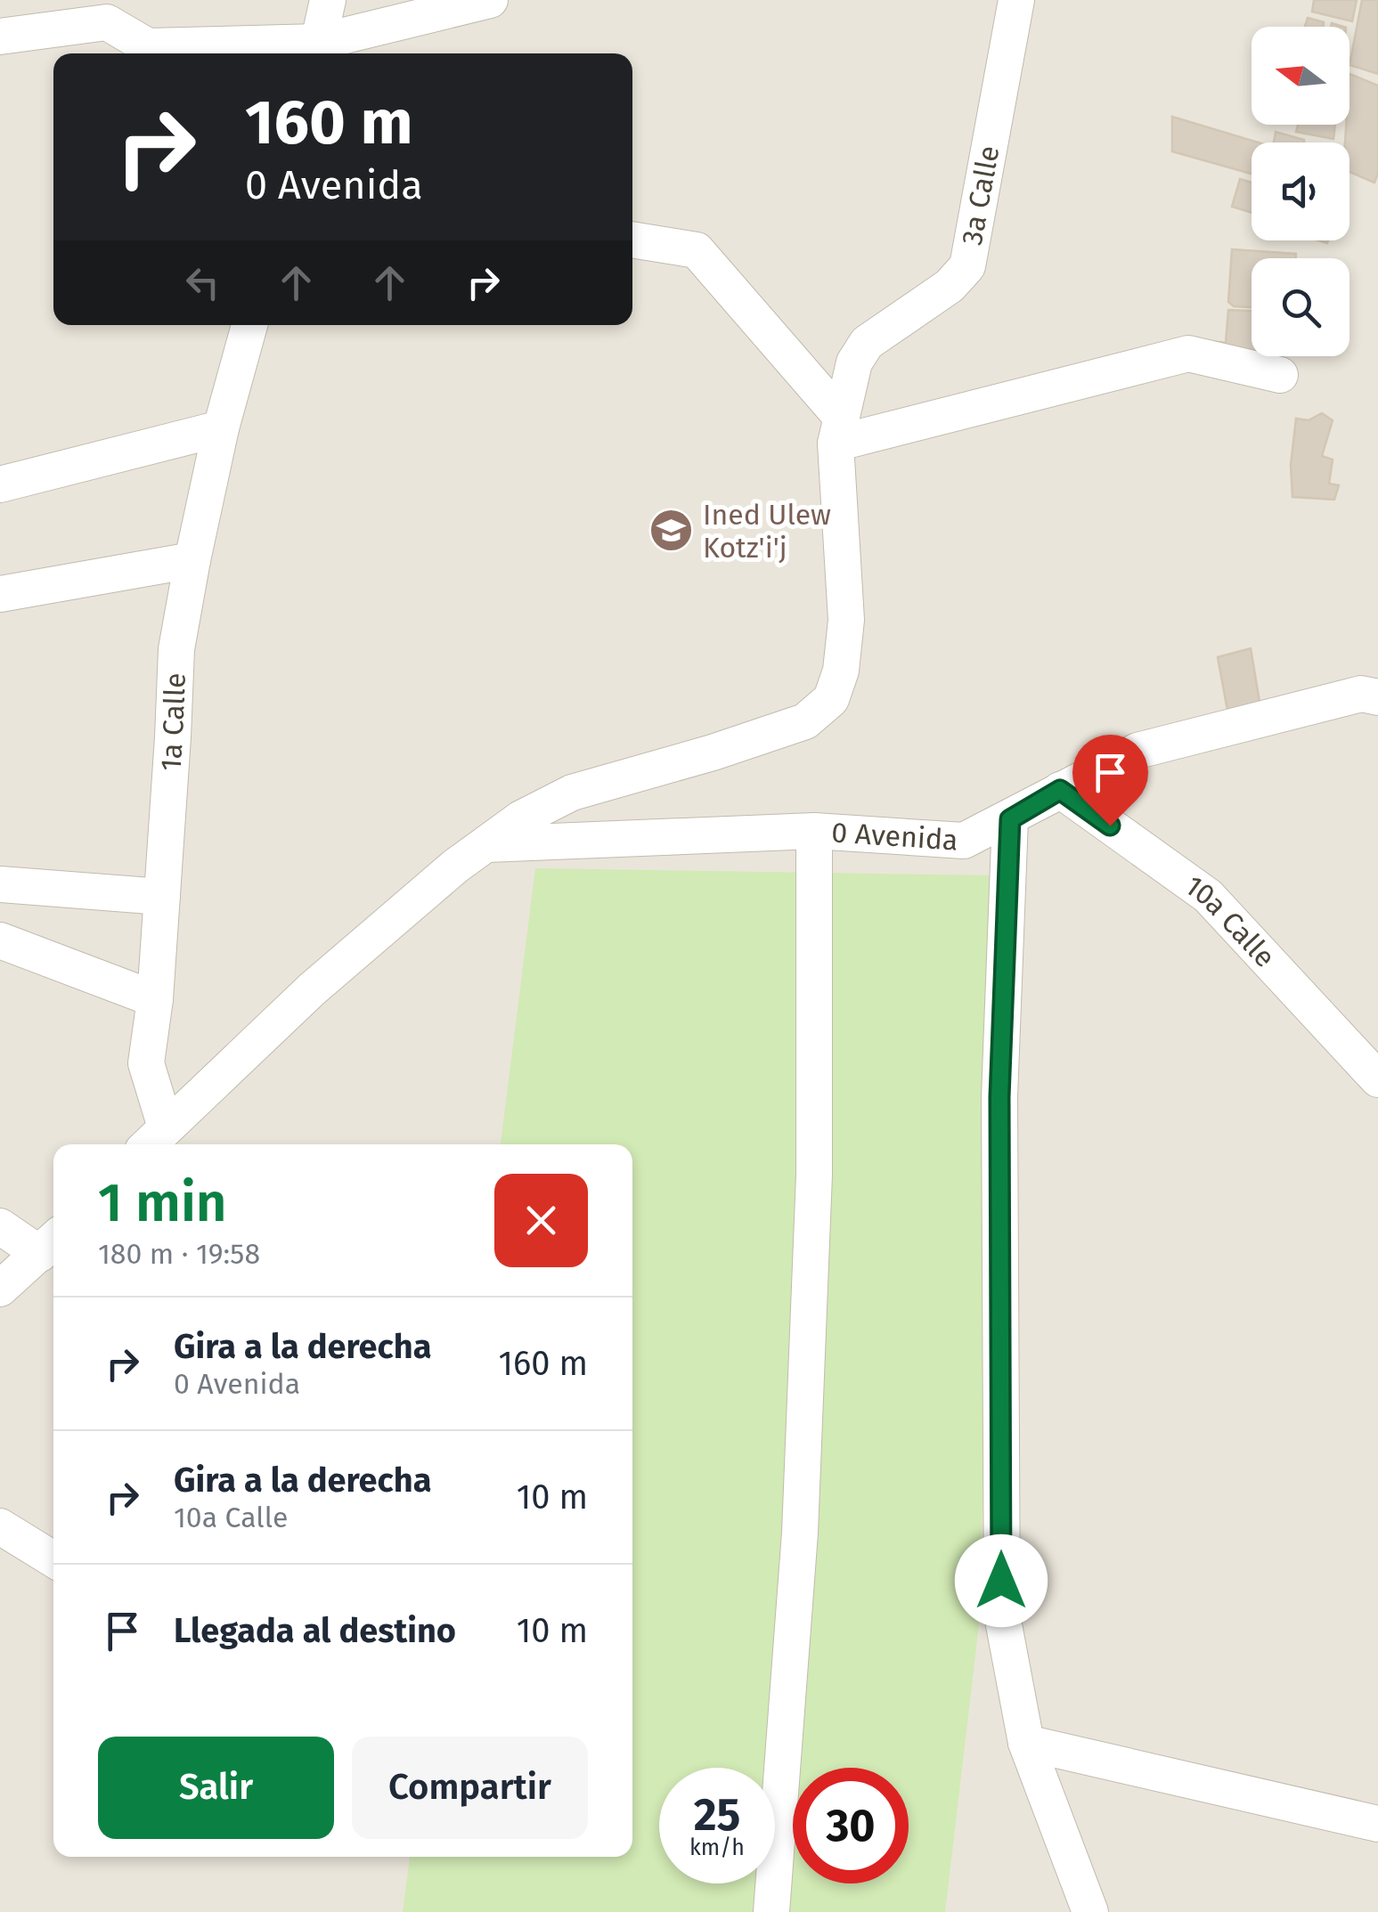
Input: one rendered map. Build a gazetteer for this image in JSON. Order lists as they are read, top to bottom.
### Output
{
  "streets": {
    "street": [
      "3a Calle",
      "1a Calle",
      "0 Avenida",
      "10a Calle"
    ]
  },
  "crossings": [
    ["3a Calle", "0 Avenida"],
    ["0 Avenida", "10a Calle"]
  ],
  "places": {
    "school or university": ["Ined Ulew Kotz'i'j"]
  },
  "north": "left",
  "page": {
    "turn": ["160 m", "0 Avenida"],
    "heading": ["1 min", "180 m · 19:58"],
    "list": [
      {
        "name": "Gira a la derecha",
        "note": "0 Avenida",
        "value": "160 m"
      },
      {
        "name": "Gira a la derecha",
        "note": "10a Calle",
        "value": "10 m"
      },
      {
        "name": "Llegada al destino",
        "value": "10 m"
      }
    ],
    "buttons": ["Salir", "Compartir"],
    "speed": "25 km/h",
    "limit": "30"
  }
}
